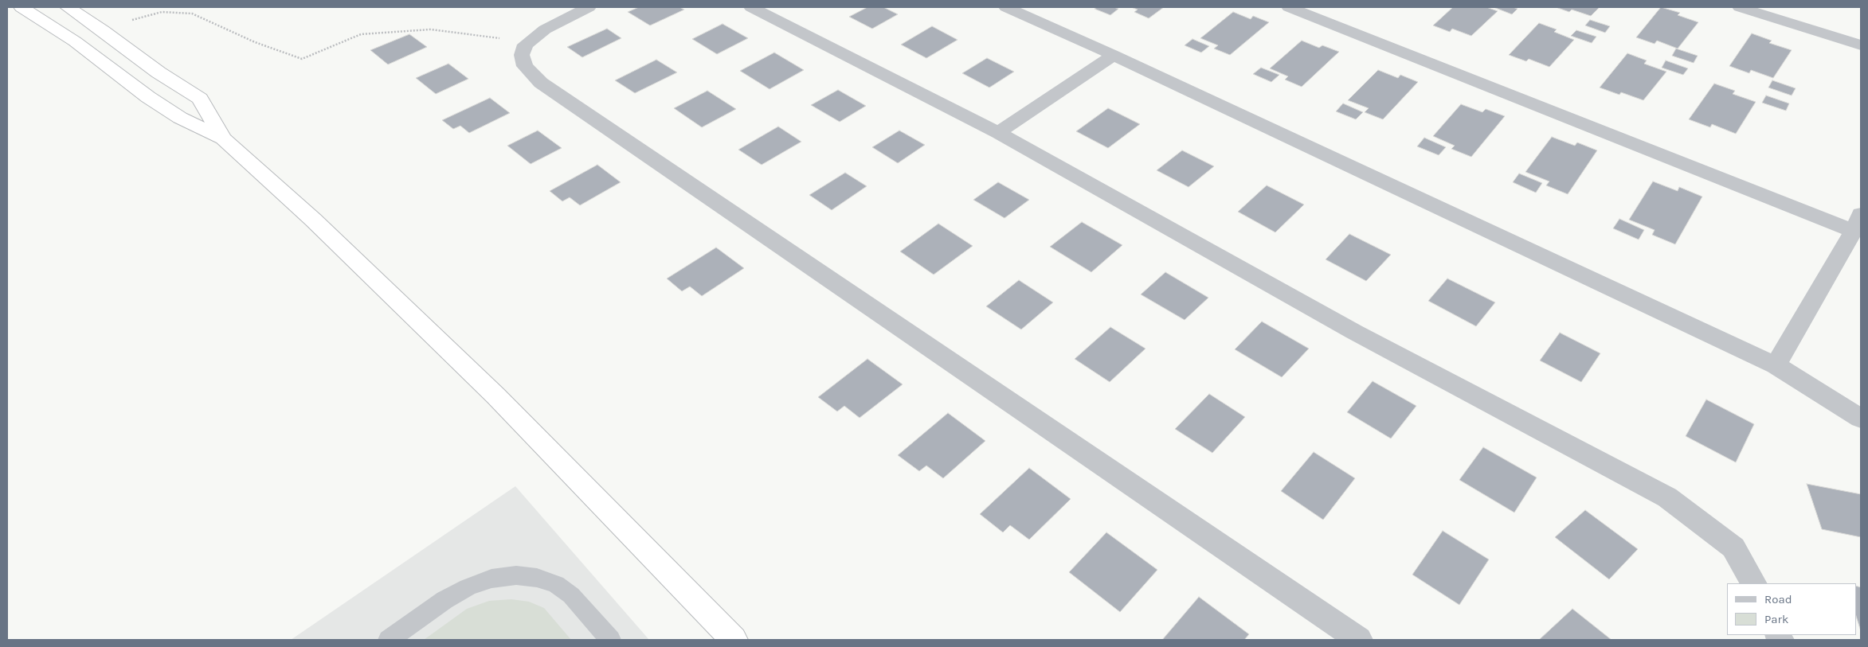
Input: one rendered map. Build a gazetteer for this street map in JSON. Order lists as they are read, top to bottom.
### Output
{
  "legend": ["Road", "Park"]
}
